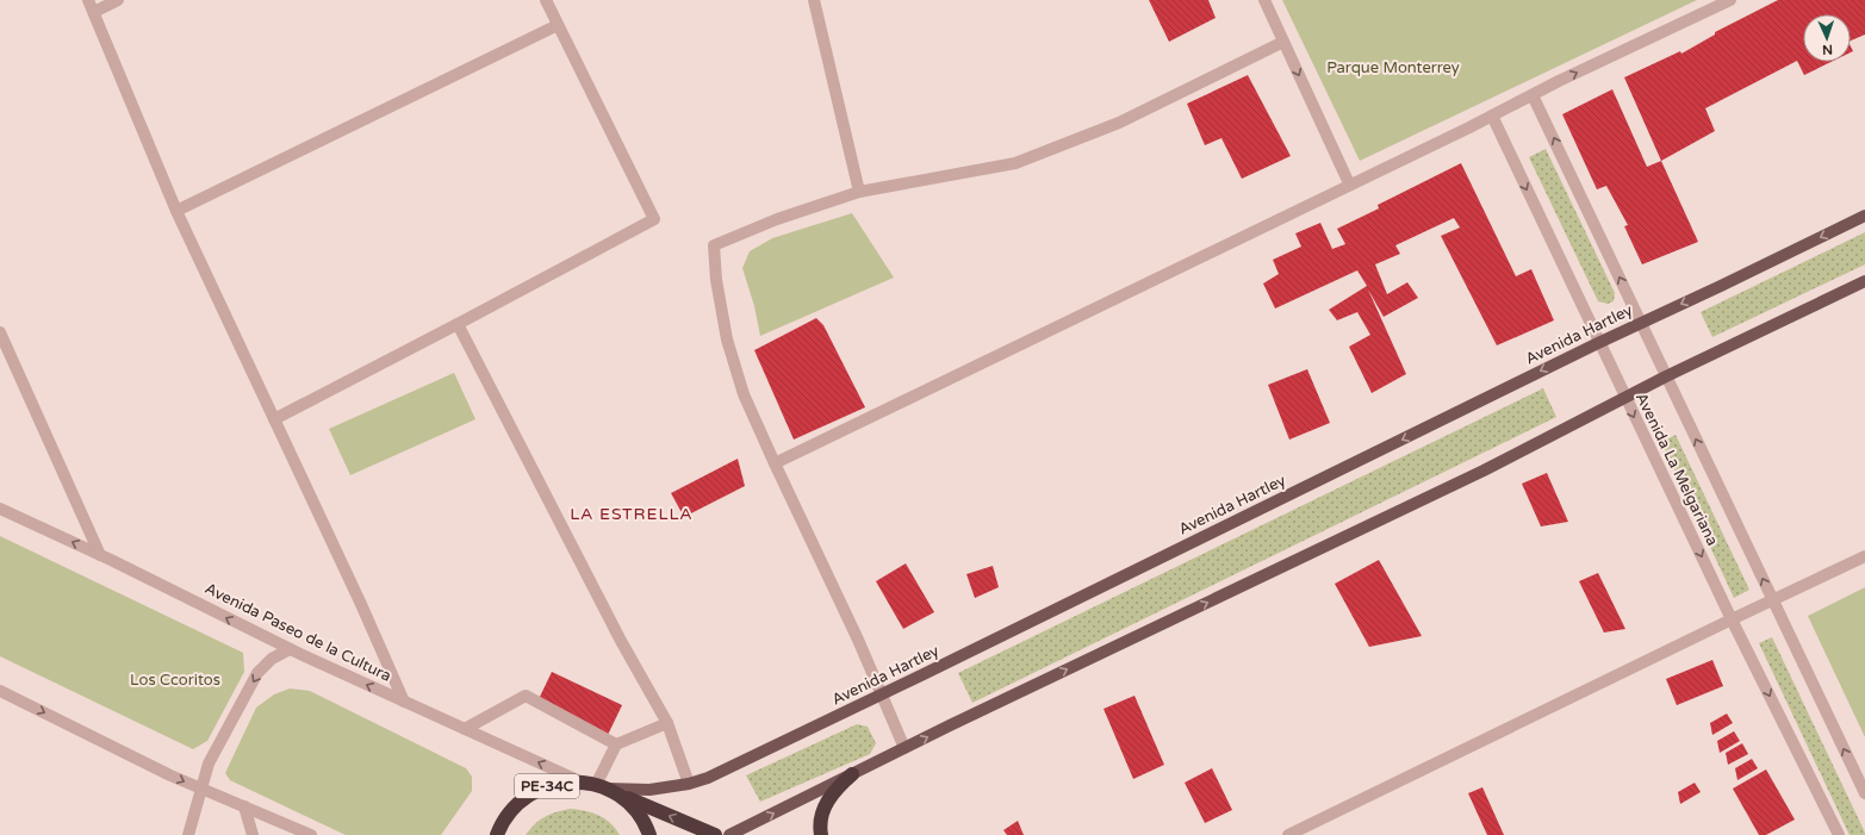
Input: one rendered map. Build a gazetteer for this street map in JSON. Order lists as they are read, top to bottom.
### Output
{
  "streets": {
    "highway": ["Avenida Paseo de la Cultura", "PE-34C"],
    "main road": ["Avenida Hartley"],
    "street": ["Avenida La Melgariana"]
  },
  "crossings": [
    ["Avenida Hartley", "Avenida La Melgariana"],
    ["Avenida Hartley", "Avenida Paseo de la Cultura"],
    ["Avenida Hartley", "PE-34C"],
    ["Avenida Paseo de la Cultura", "PE-34C"]
  ],
  "one_way": ["Avenida Paseo de la Cultura"],
  "districts": ["LA ESTRELLA"],
  "parks": ["Parque Monterrey", "Los Ccoritos"],
  "north": "bottom"
}
